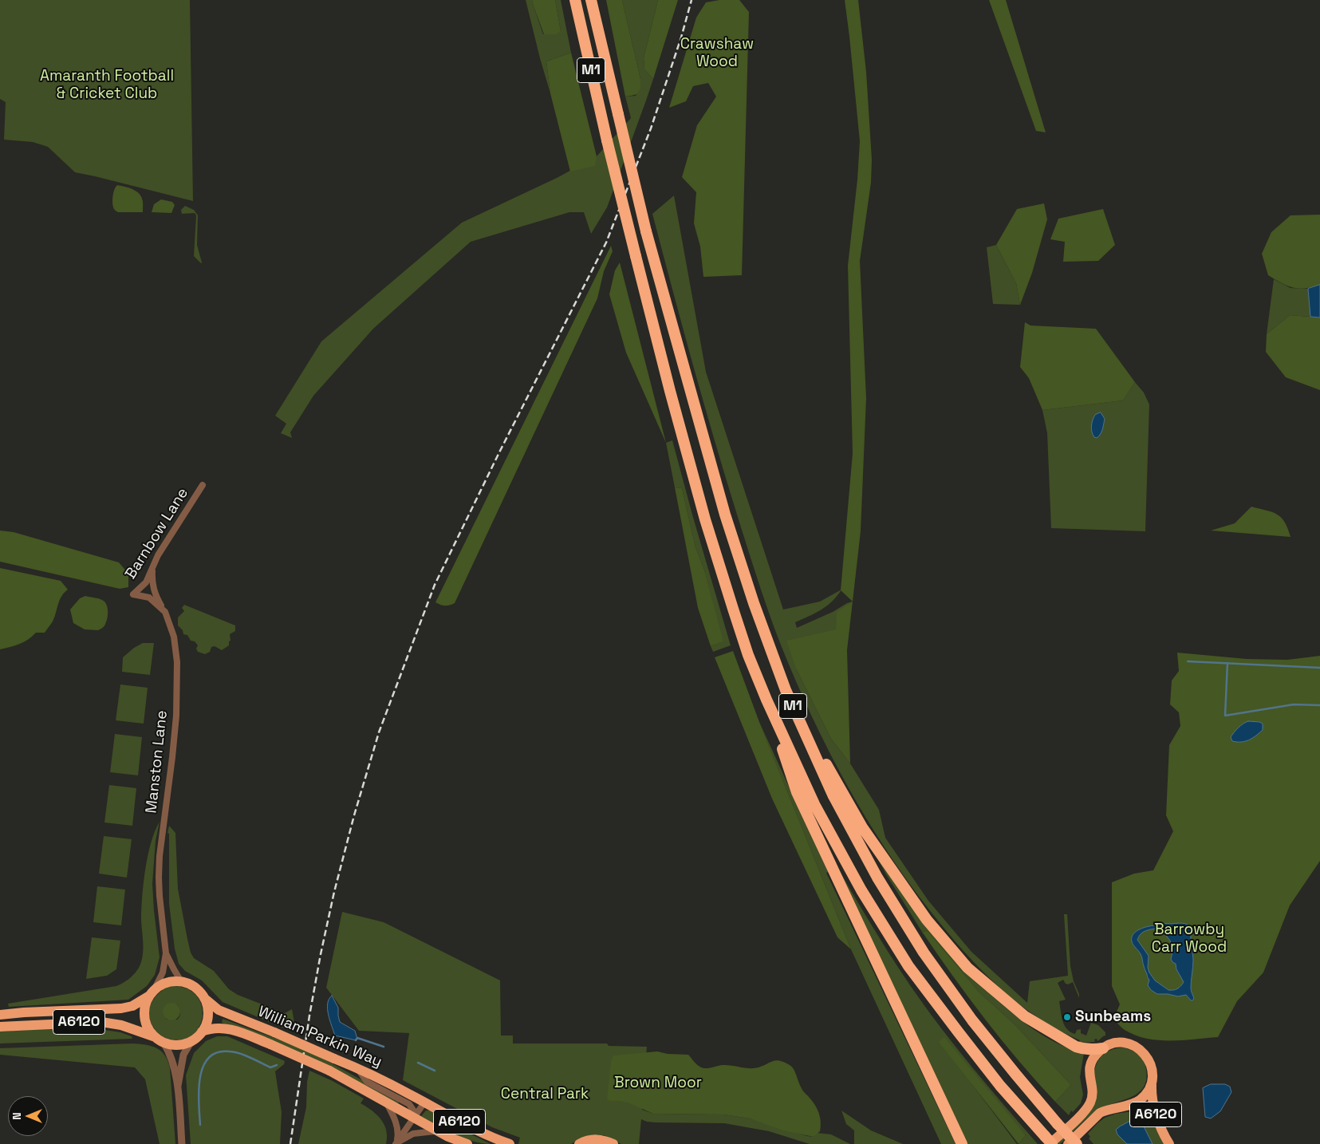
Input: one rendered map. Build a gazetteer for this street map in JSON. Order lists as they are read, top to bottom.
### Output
{
  "streets": {
    "highway": ["M1", "A6120", "William Parkin Way"],
    "street": ["Barnbow Lane", "Manston Lane"]
  },
  "crossings": [
    ["Barnbow Lane", "Manston Lane"],
    ["Manston Lane", "A6120"],
    ["Manston Lane", "William Parkin Way"],
    ["A6120", "William Parkin Way"]
  ],
  "parks": [
    "Crawshaw Wood",
    "Amaranth Football & Cricket Club",
    "Barrowby Carr Wood",
    "Brown Moor",
    "Central Park"
  ],
  "places": ["Sunbeams"],
  "north": "left"
}
